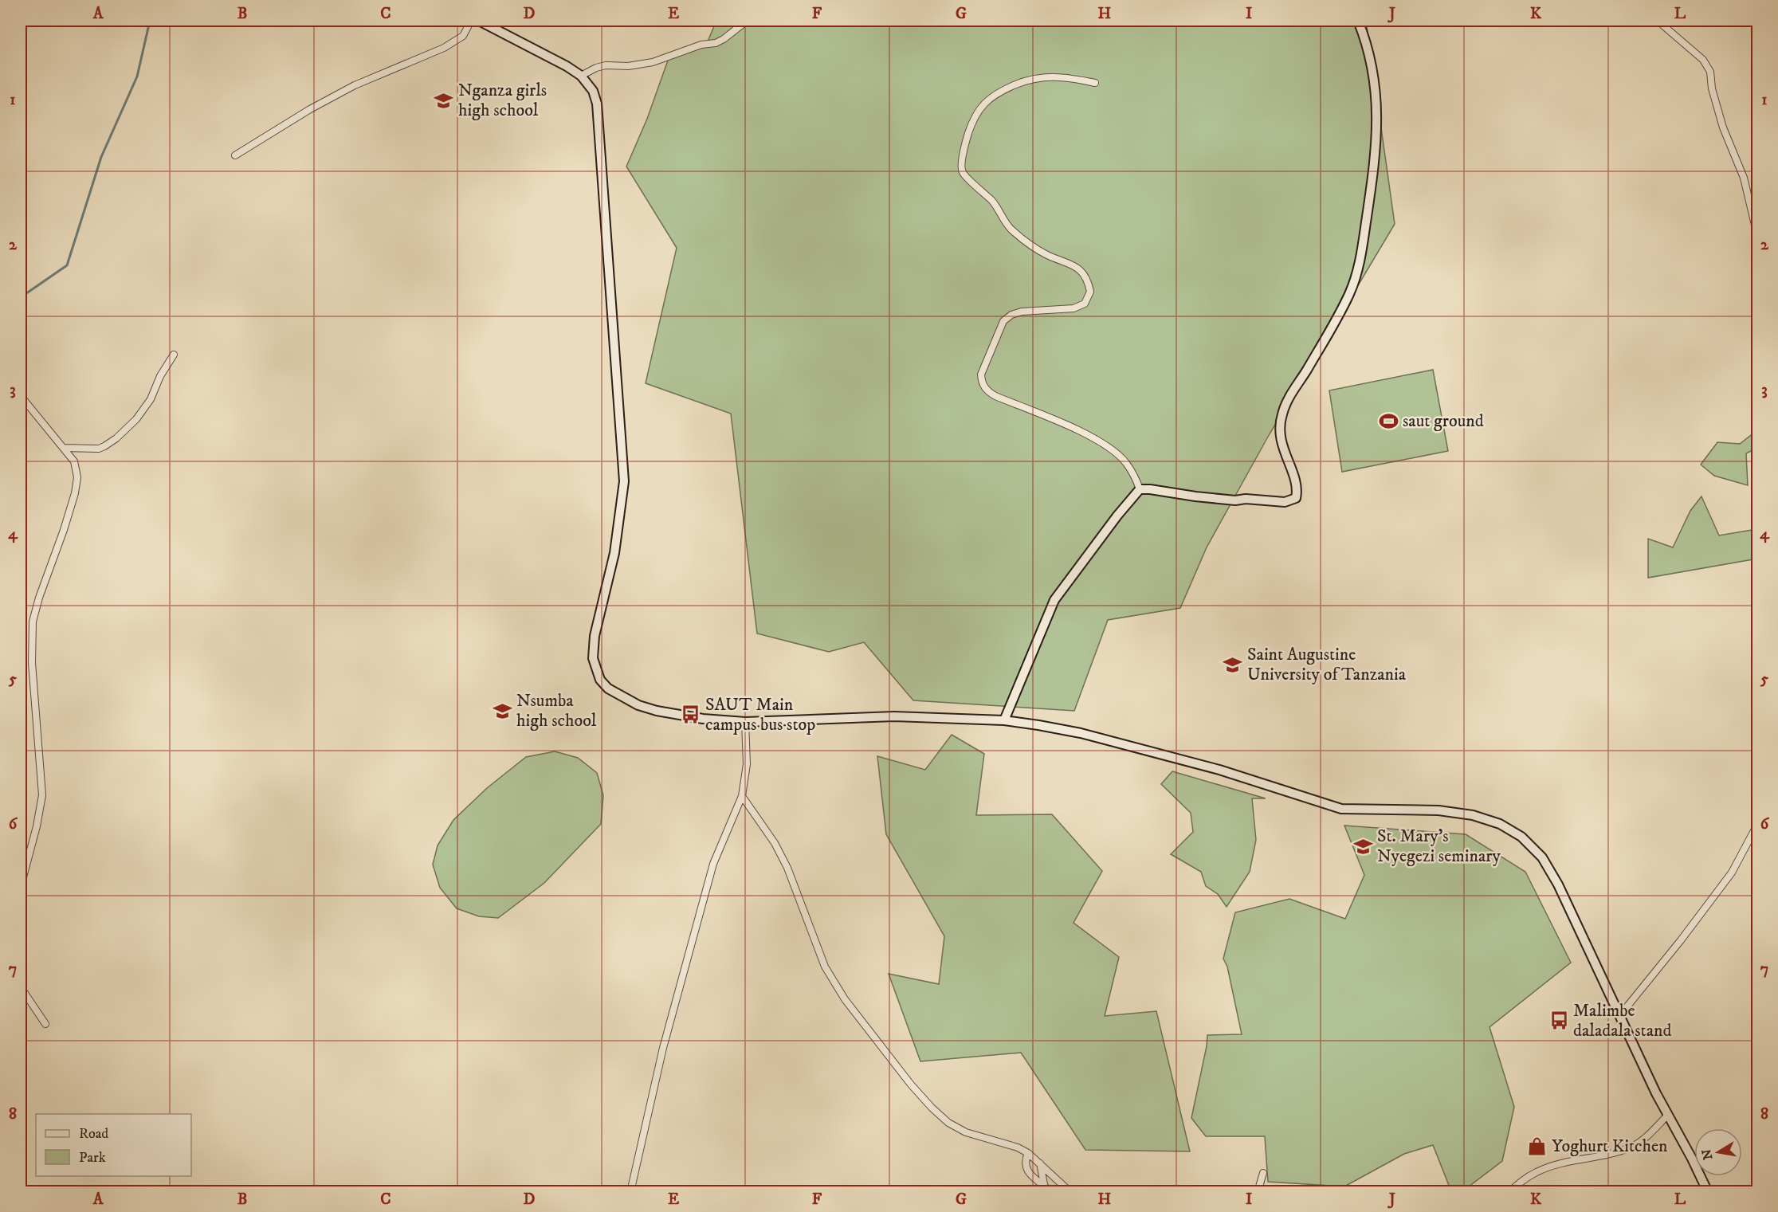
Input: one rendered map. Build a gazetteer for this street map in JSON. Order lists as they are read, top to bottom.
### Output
{
  "places": {
    "school or university": [
      "Nganza girls high school",
      "Saint Augustine University of Tanzania",
      "Nsumba high school",
      "St. Mary's Nyegezi seminary"
    ],
    "sports": ["saut ground"],
    "bus stop": ["SAUT Main campus bus stop", "Malimbe daladala stand"],
    "shop": ["Yoghurt Kitchen"]
  },
  "legend": ["Road", "Park"],
  "north": "left",
  "grid": {
    "columns": [
      "A",
      "B",
      "C",
      "D",
      "E",
      "F",
      "G",
      "H",
      "I",
      "J",
      "K",
      "L"
    ],
    "rows": [
      "1",
      "2",
      "3",
      "4",
      "5",
      "6",
      "7",
      "8"
    ]
  }
}
